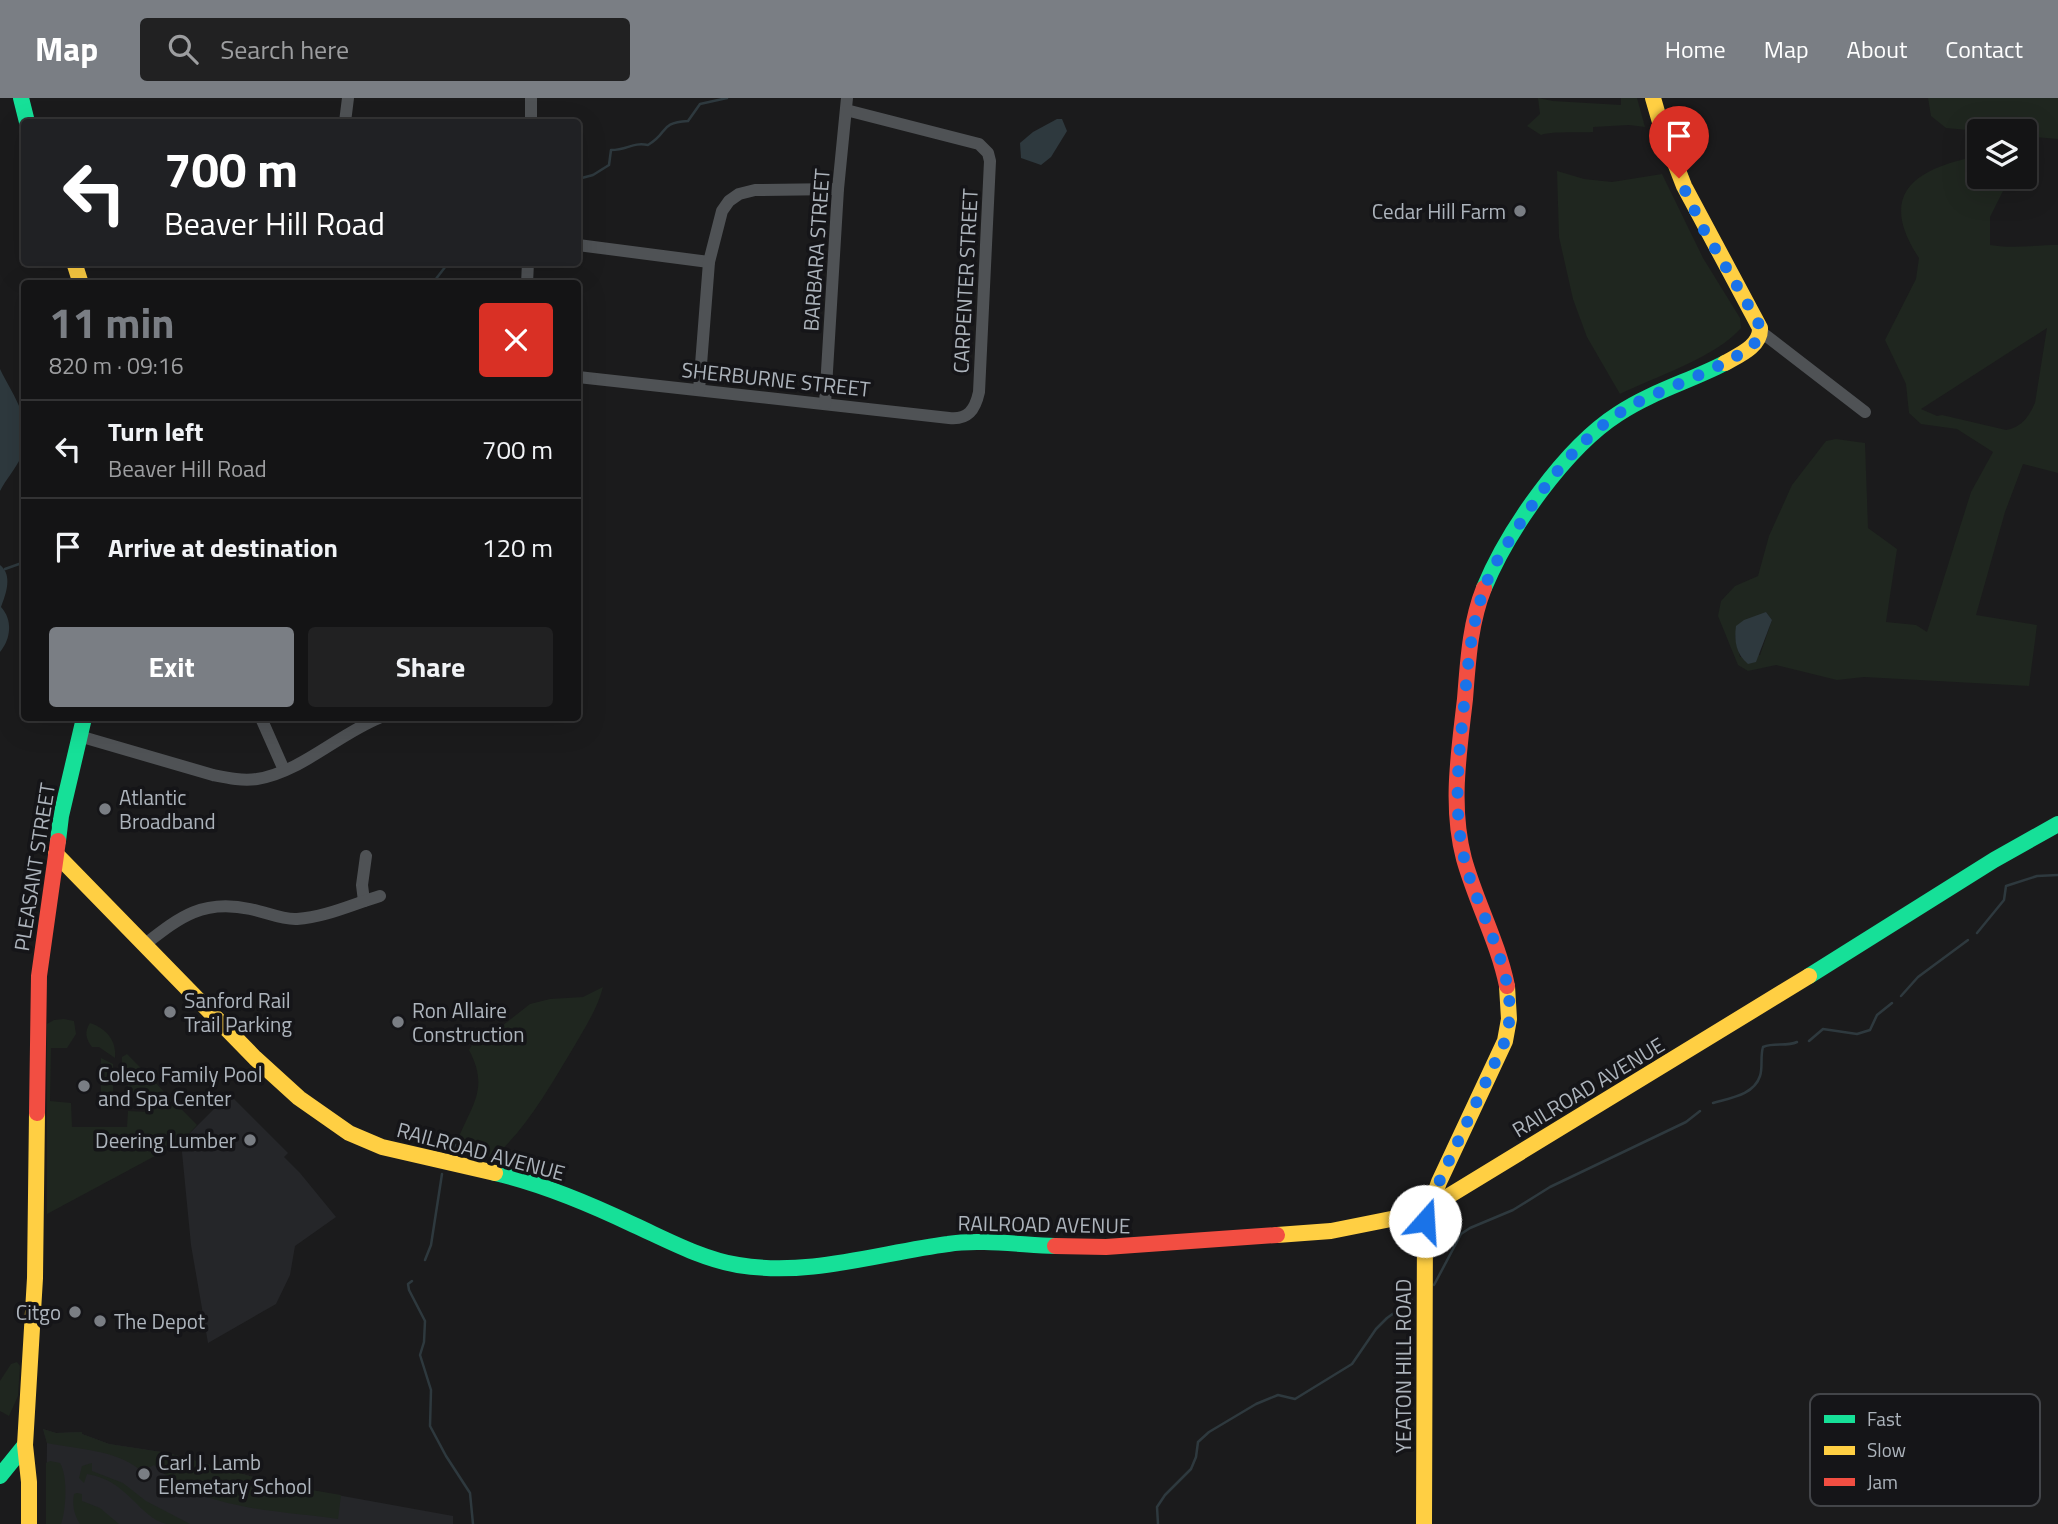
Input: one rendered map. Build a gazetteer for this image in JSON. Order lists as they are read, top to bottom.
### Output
{
  "streets": {
    "street": [
      "BARBARA STREET",
      "CARPENTER STREET",
      "SHERBURNE STREET",
      "PLEASANT STREET",
      "RAILROAD AVENUE",
      "YEATON HILL ROAD"
    ]
  },
  "crossings": [
    ["BARBARA STREET", "CARPENTER STREET"],
    ["BARBARA STREET", "SHERBURNE STREET"],
    ["CARPENTER STREET", "SHERBURNE STREET"],
    ["PLEASANT STREET", "RAILROAD AVENUE"],
    ["RAILROAD AVENUE", "YEATON HILL ROAD"]
  ],
  "places": [
    "Cedar Hill Farm",
    "Atlantic Broadband",
    "Sanford Rail Trail Parking",
    "Ron Allaire Construction",
    "Coleco Family Pool and Spa Center",
    "Deering Lumber",
    "Citgo",
    "The Depot",
    "Carl J. Lamb Elemetary School"
  ],
  "legend": ["Fast", "Slow", "Jam"],
  "page": {
    "header": "Map",
    "search": "Search here",
    "nav": [
      "Home",
      "Map",
      "About",
      "Contact"
    ],
    "turn": ["700 m", "Beaver Hill Road"],
    "heading": ["11 min", "820 m · 09:16"],
    "list": [
      {
        "name": "Turn left",
        "note": "Beaver Hill Road",
        "value": "700 m"
      },
      {
        "name": "Arrive at destination",
        "value": "120 m"
      }
    ],
    "buttons": ["Exit", "Share"]
  }
}
